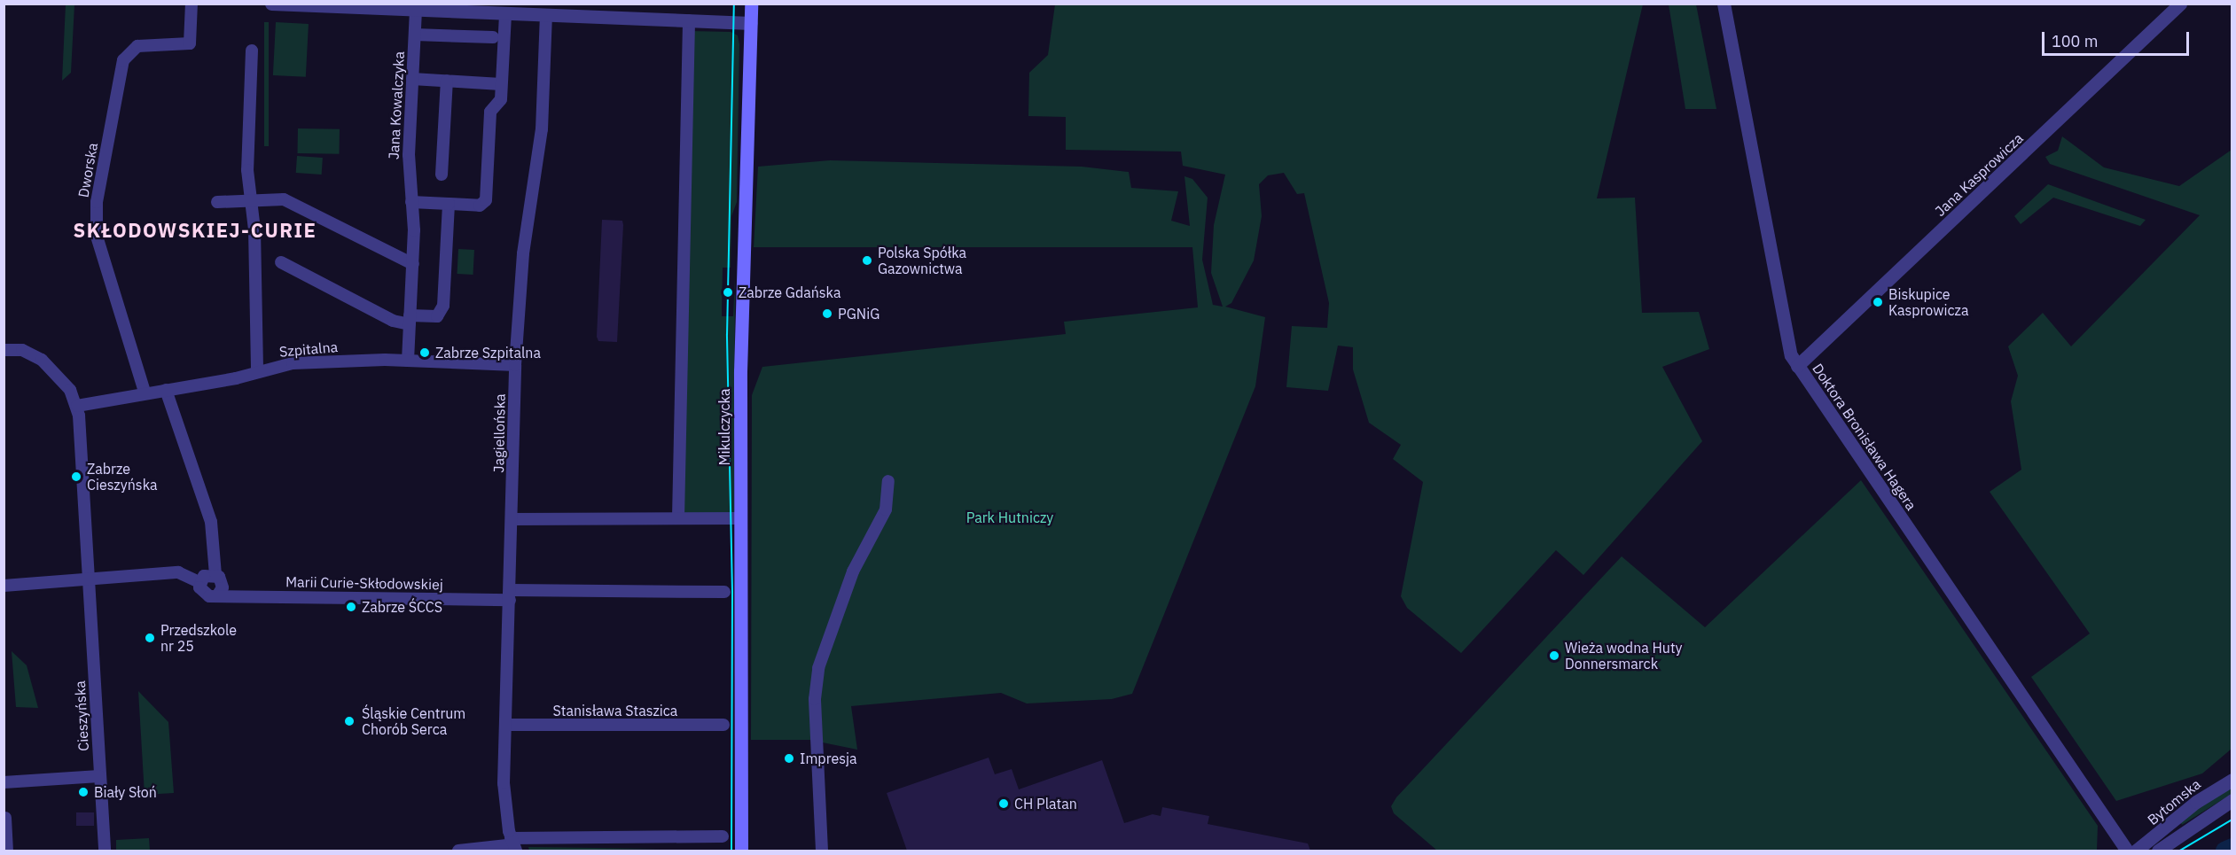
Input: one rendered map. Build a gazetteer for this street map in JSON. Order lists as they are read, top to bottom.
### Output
{
  "streets": {
    "main road": ["Mikulczycka"],
    "street": [
      "Jana Kowalczyka",
      "Dworska",
      "Jana Kasprowicza",
      "Szpitalna",
      "Jagiellońska",
      "Doktora Bronisława Hagera",
      "Marii Curie-Skłodowskiej",
      "Stanisława Staszica",
      "Cieszyńska",
      "Bytomska"
    ]
  },
  "crossings": [
    ["Jana Kowalczyka", "Szpitalna"],
    ["Dworska", "Szpitalna"],
    ["Jana Kasprowicza", "Doktora Bronisława Hagera"],
    ["Szpitalna", "Jagiellońska"],
    ["Jagiellońska", "Marii Curie-Skłodowskiej"],
    ["Jagiellońska", "Stanisława Staszica"]
  ],
  "districts": ["SKŁODOWSKIEJ-CURIE"],
  "parks": ["Park Hutniczy"],
  "places": [
    "Polska Spółka Gazownictwa",
    "Zabrze Gdańska",
    "Biskupice Kasprowicza",
    "PGNiG",
    "Zabrze Szpitalna",
    "Zabrze Cieszyńska",
    "Zabrze ŚCCS",
    "Przedszkole nr 25",
    "Wieża wodna Huty Donnersmarck",
    "Śląskie Centrum Chorób Serca",
    "Impresja",
    "Biały Słoń",
    "CH Platan"
  ],
  "scale_bar": "100 m"
}
